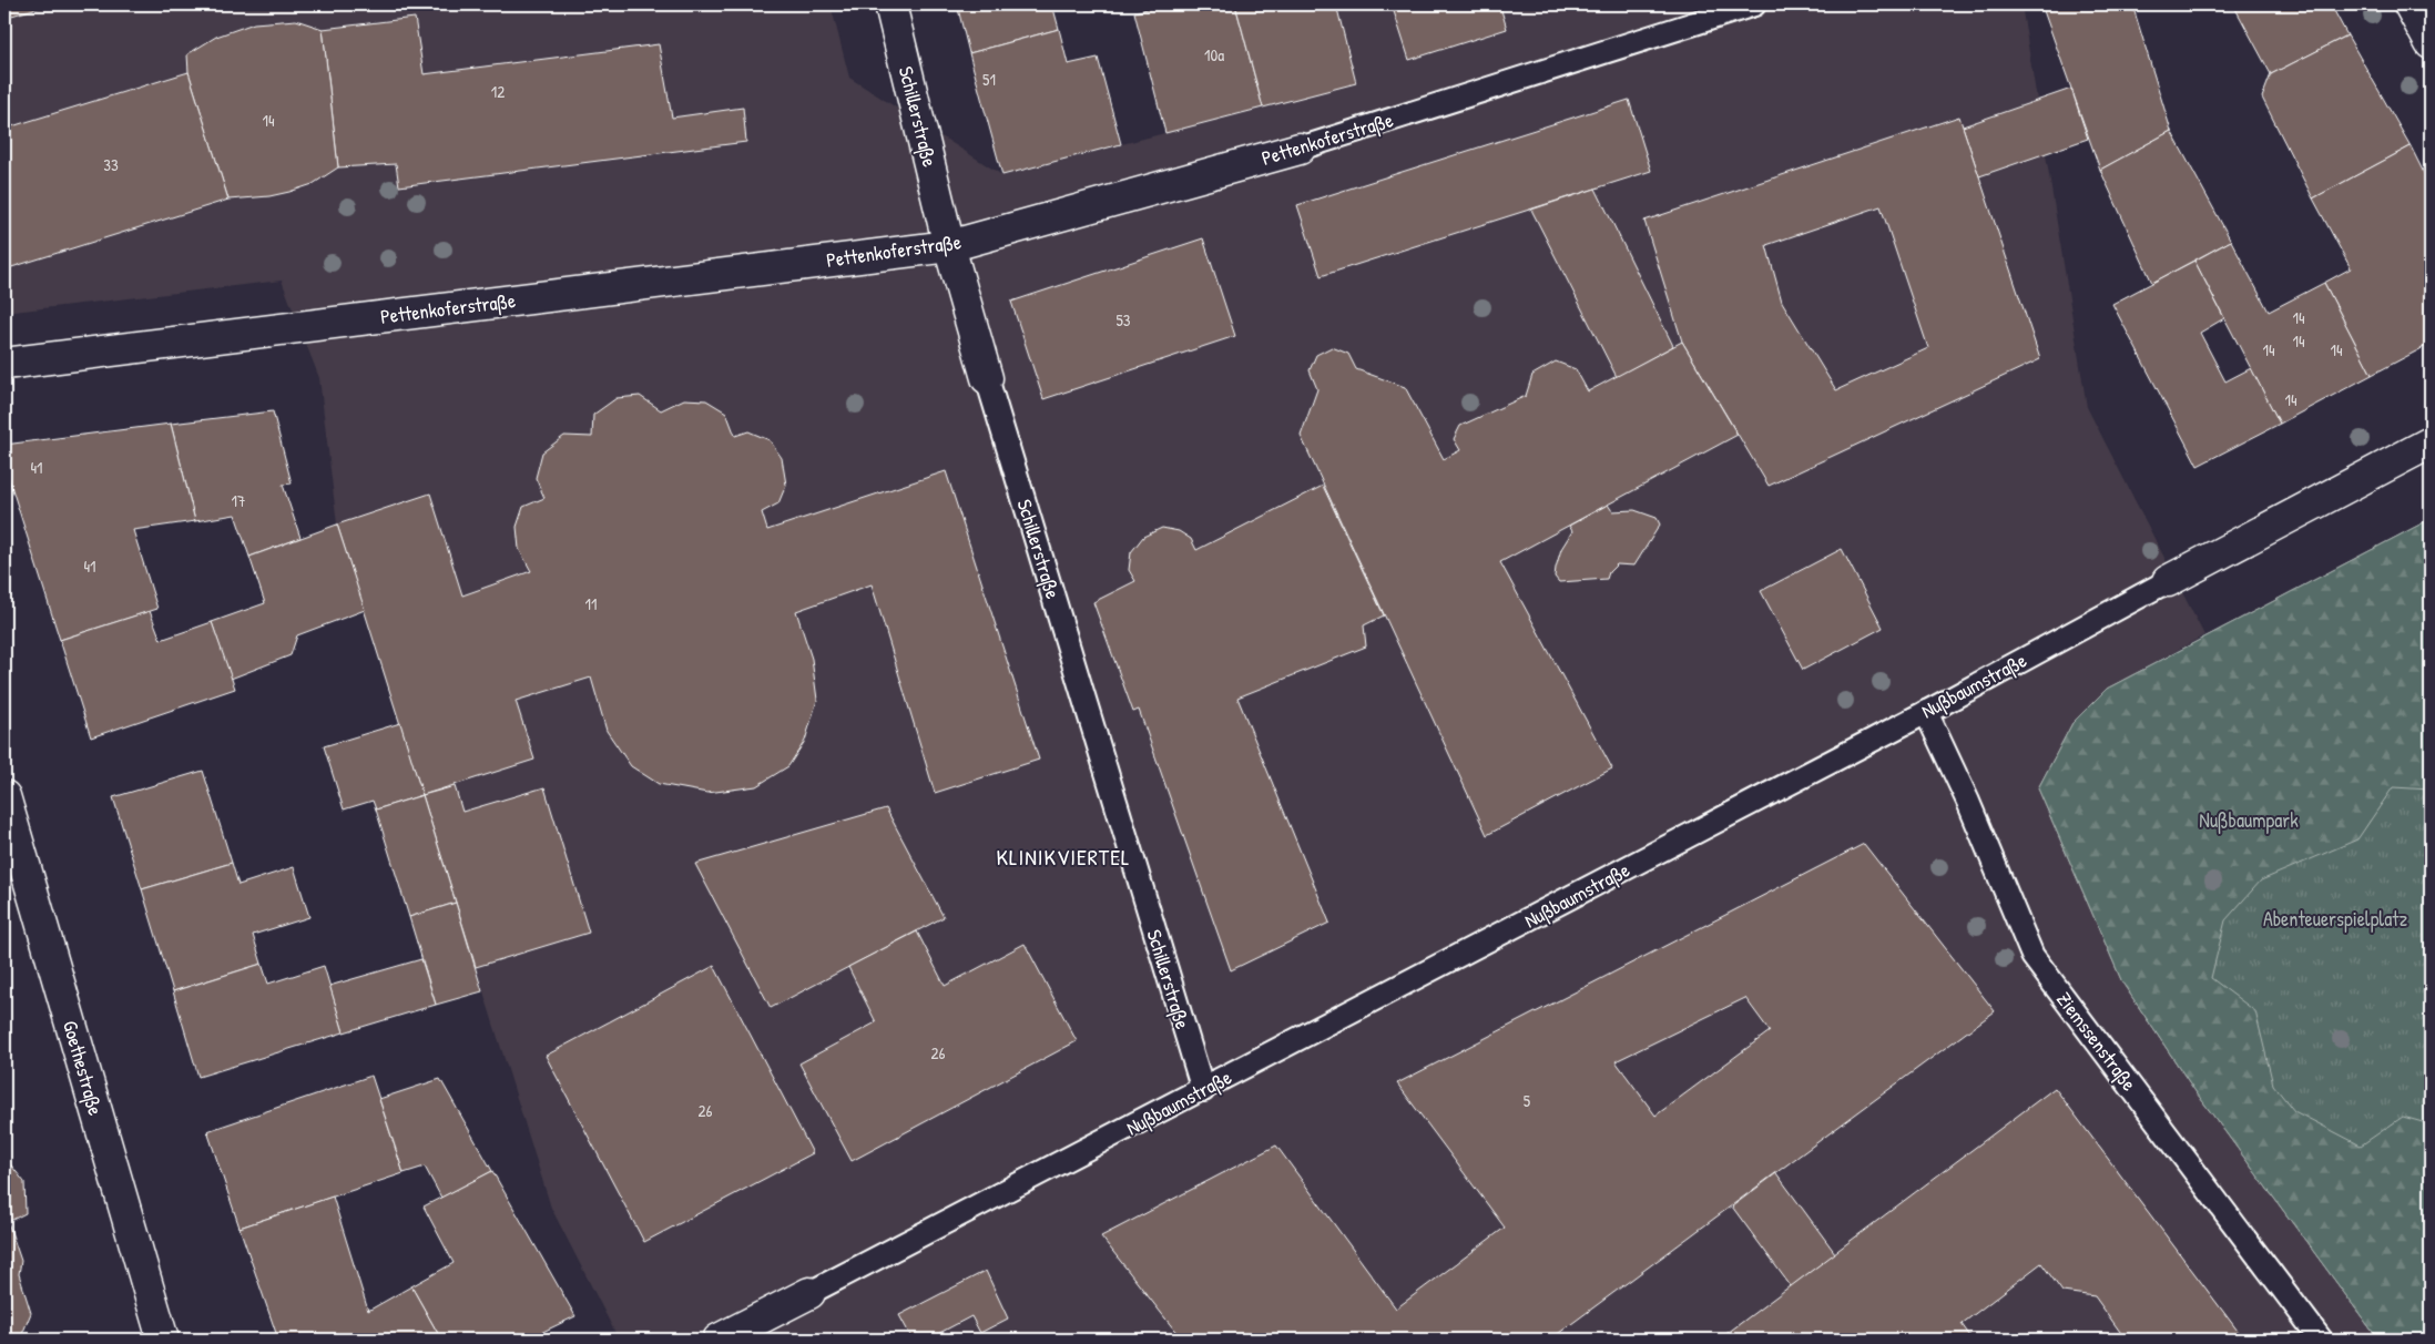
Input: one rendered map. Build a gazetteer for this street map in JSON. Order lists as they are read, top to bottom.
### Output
{
  "streets": {
    "street": [
      "Schillerstraße",
      "Pettenkoferstraße",
      "Nußbaumstraße",
      "Goethestraße"
    ],
    "lane": ["Ziemssenstraße"]
  },
  "crossings": [
    ["Schillerstraße", "Pettenkoferstraße"],
    ["Schillerstraße", "Nußbaumstraße"],
    ["Nußbaumstraße", "Ziemssenstraße"]
  ],
  "districts": ["KLINIKVIERTEL"],
  "parks": ["Nußbaumpark", "Abenteuerspielplatz"],
  "house_numbers": [
    "10a",
    "51",
    "12",
    "14",
    "33",
    "14",
    "53",
    "14",
    "14",
    "14",
    "14",
    "41",
    "17",
    "41",
    "11",
    "26",
    "5",
    "26"
  ]
}
